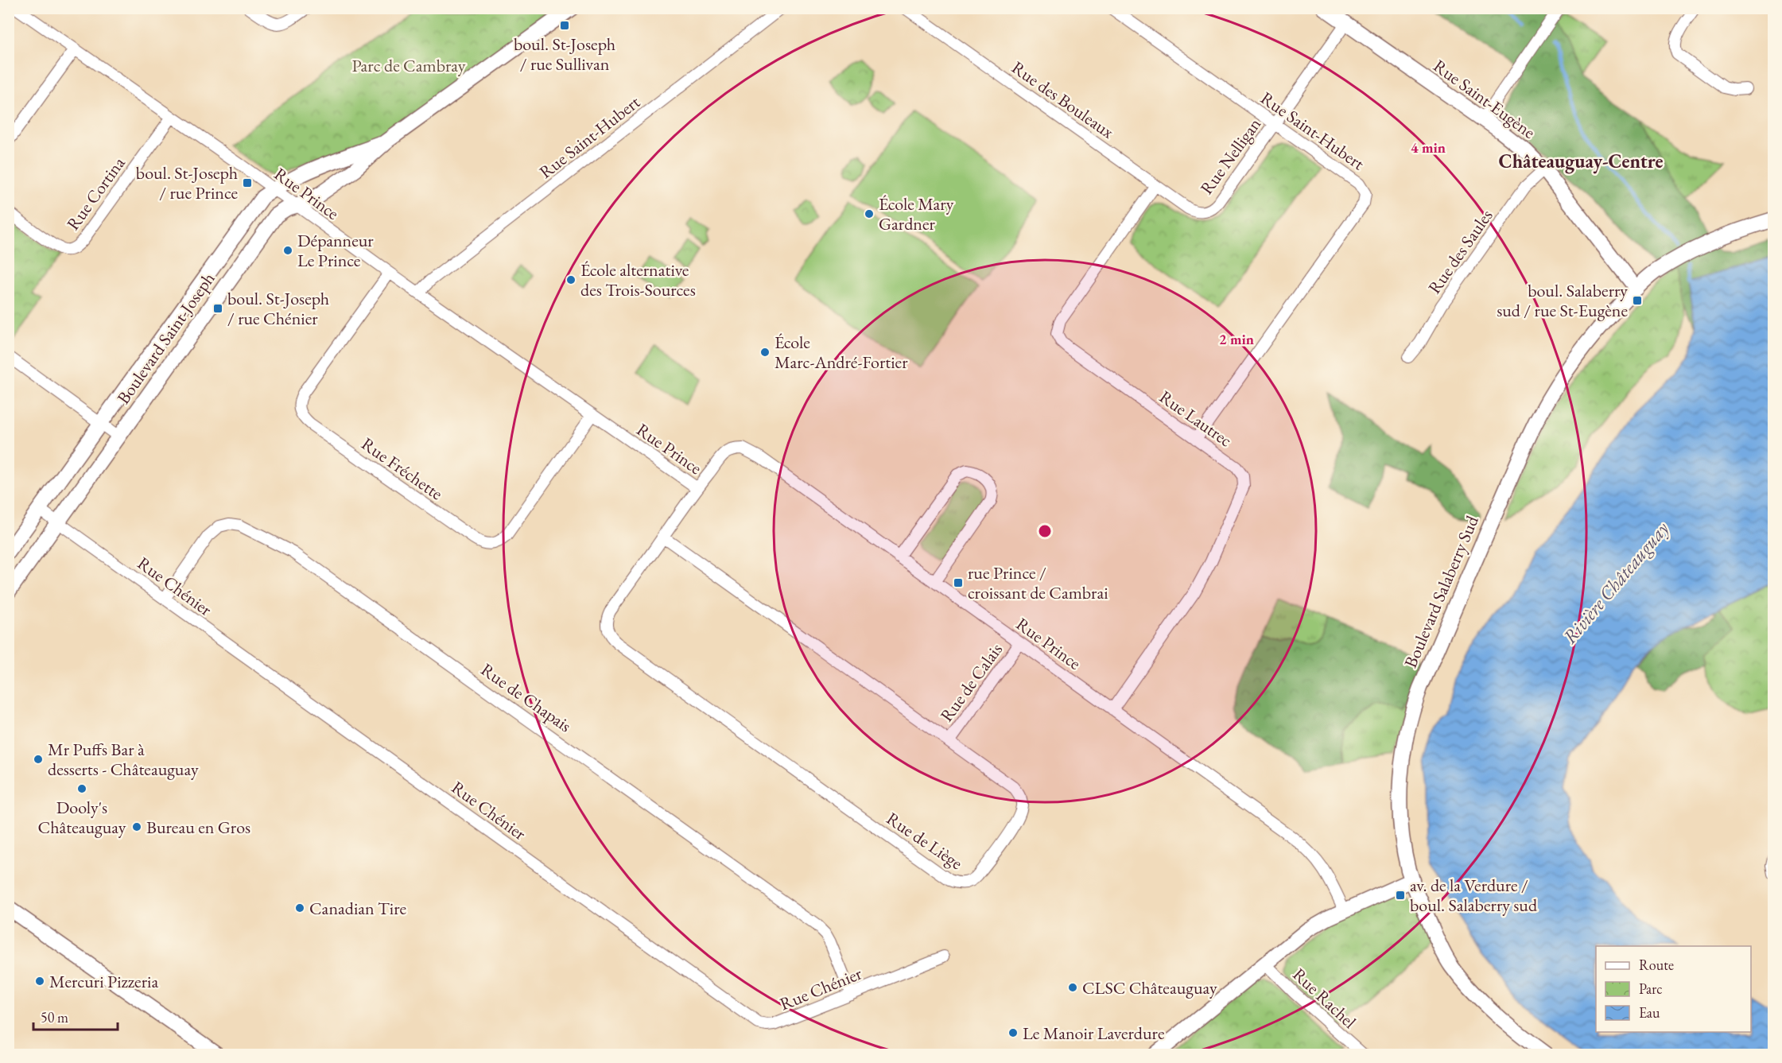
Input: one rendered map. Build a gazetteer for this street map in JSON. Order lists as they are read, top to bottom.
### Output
{
  "streets": {
    "street": [
      "Rue Saint-Eugène",
      "Rue des Bouleaux",
      "Rue Saint-Hubert",
      "Rue Nelligan",
      "Rue Cortina",
      "Rue Prince",
      "Rue des Saules",
      "Boulevard Saint-Joseph",
      "Rue Lautrec",
      "Rue Fréchette",
      "Rue Chénier",
      "Boulevard Salaberry Sud",
      "Rue de Calais",
      "Rue de Chapais",
      "Rue de Liège",
      "Rue Rachel"
    ]
  },
  "crossings": [
    ["Rue Saint-Eugène", "Rue Nelligan"],
    ["Rue Saint-Eugène", "Rue des Saules"],
    ["Rue Saint-Eugène", "Boulevard Salaberry Sud"],
    ["Rue des Bouleaux", "Rue Nelligan"],
    ["Rue des Bouleaux", "Rue Lautrec"],
    ["Rue Saint-Hubert", "Rue Nelligan"],
    ["Rue Saint-Hubert", "Rue Prince"],
    ["Rue Saint-Hubert", "Rue Lautrec"],
    ["Rue Cortina", "Rue Prince"],
    ["Rue Prince", "Boulevard Saint-Joseph"],
    ["Rue Prince", "Rue Lautrec"],
    ["Rue Prince", "Rue Fréchette"],
    ["Rue Prince", "Rue de Calais"],
    ["Rue Prince", "Rue de Liège"],
    ["Boulevard Saint-Joseph", "Rue Chénier"],
    ["Rue Chénier", "Rue de Chapais"],
    ["Rue de Calais", "Rue de Liège"]
  ],
  "districts": ["Châteauguay-Centre"],
  "water": ["Rivière Châteauguay"],
  "parks": ["Parc de Cambray"],
  "places": {
    "transit": [
      "boul. St-Joseph / rue Sullivan",
      "boul. St-Joseph / rue Prince",
      "boul. Salaberry sud / rue St-Eugène",
      "boul. St-Joseph / rue Chénier",
      "rue Prince / croissant de Cambrai",
      "av. de la Verdure / boul. Salaberry sud"
    ],
    "other": [
      "École Mary Gardner",
      "Dépanneur Le Prince",
      "École alternative des Trois-Sources",
      "École Marc-André-Fortier",
      "Mr Puffs Bar à desserts - Châteauguay",
      "Dooly's Châteauguay",
      "Bureau en Gros",
      "Canadian Tire",
      "Mercuri Pizzeria",
      "CLSC Châteauguay",
      "Le Manoir Laverdure"
    ]
  },
  "legend": ["Route", "Parc", "Eau"],
  "scale_bar": "50 m",
  "rings": ["4 min", "2 min"]
}
